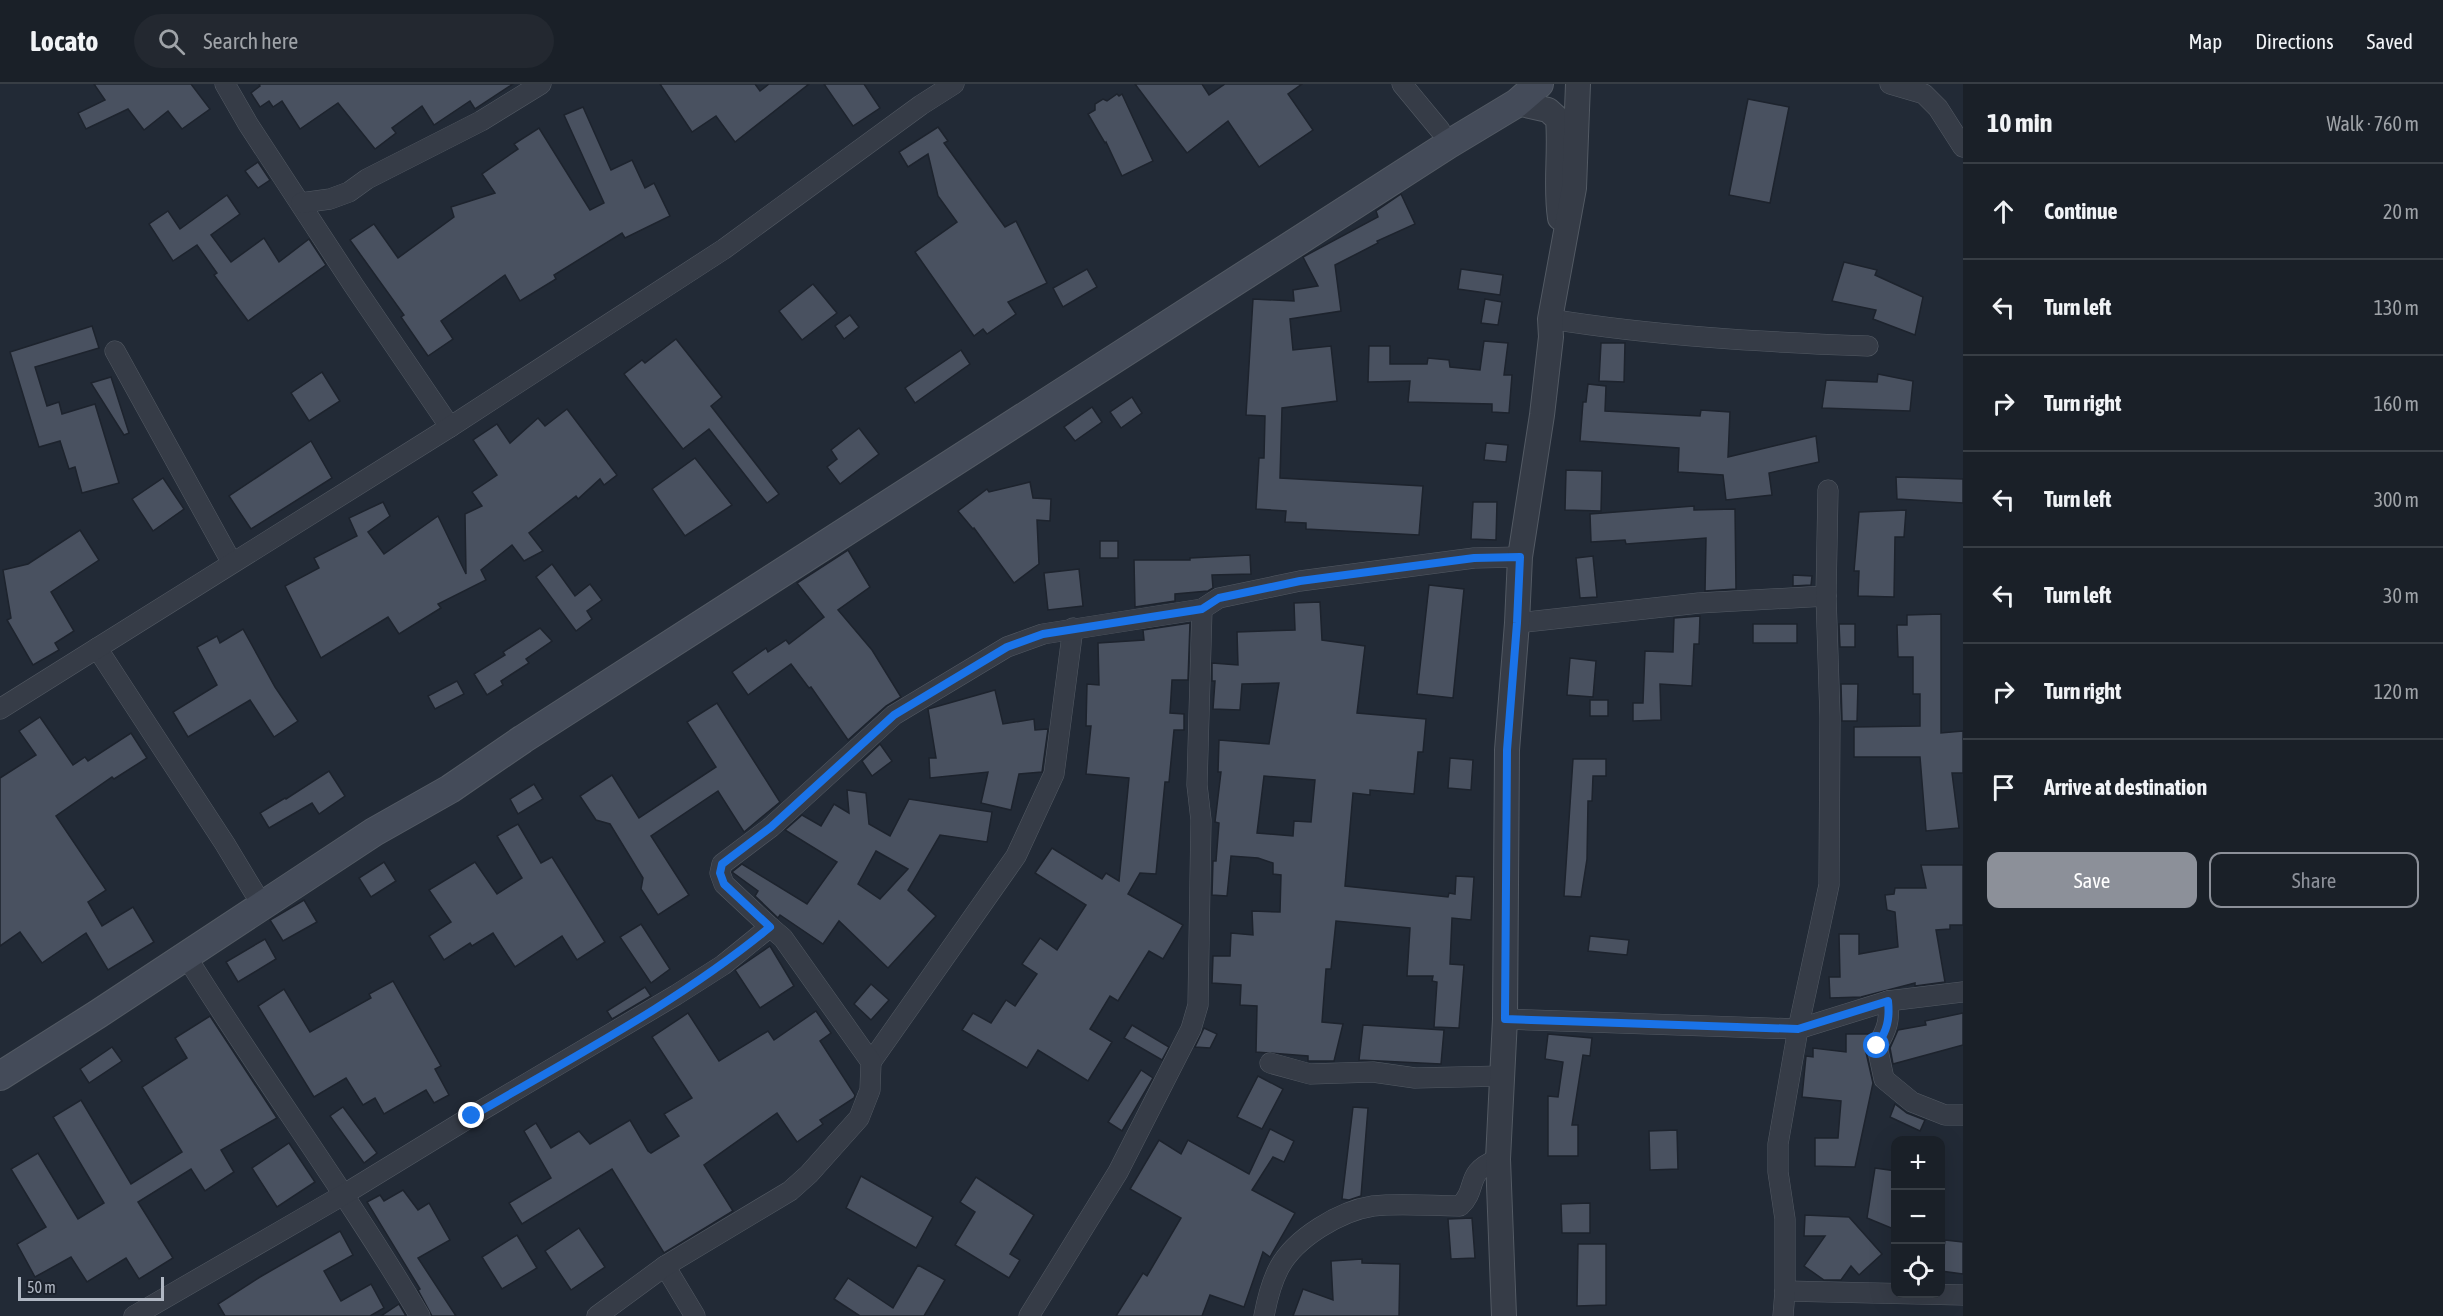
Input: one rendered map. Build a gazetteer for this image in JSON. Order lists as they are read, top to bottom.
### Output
{
  "scale_bar": "50 m",
  "page": {
    "header": "Locato",
    "search": "Search here",
    "nav": ["Map", "Directions", "Saved"],
    "heading": ["10 min", "Walk · 760 m"],
    "list": [
      ["Continue", "20 m"],
      ["Turn left", "130 m"],
      ["Turn right", "160 m"],
      ["Turn left", "300 m"],
      ["Turn left", "30 m"],
      ["Turn right", "120 m"],
      "Arrive at destination"
    ],
    "buttons": ["Save", "Share"],
    "map_buttons": ["+", "−"],
    "scale": "50 m"
  }
}
